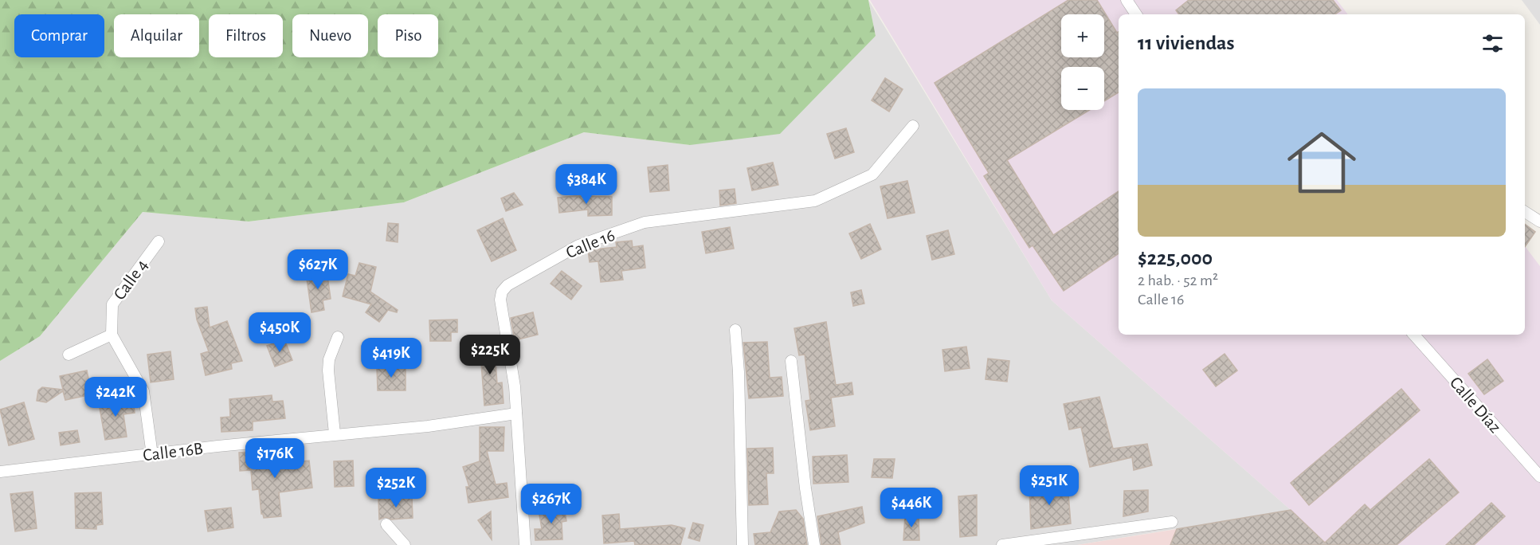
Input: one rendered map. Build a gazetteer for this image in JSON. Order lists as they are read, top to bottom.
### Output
{
  "streets": {
    "street": [
      "Calle 16",
      "Calle 4",
      "Calle Díaz",
      "Calle 16B"
    ]
  },
  "crossings": [
    ["Calle 16", "Calle 16B"]
  ],
  "page": {
    "map_buttons": ["+", "−"],
    "chip": [
      "Comprar",
      "Alquilar",
      "Filtros",
      "Nuevo",
      "Piso"
    ],
    "heading": "11 viviendas",
    "list": [
      {
        "name": "$225,000",
        "note": "2 hab. · 52 m² · Calle 16"
      }
    ],
    "price": [
      "$384K",
      "$627K",
      "$450K",
      "$225K",
      "$419K",
      "$242K",
      "$176K",
      "$251K",
      "$252K",
      "$267K",
      "$446K"
    ]
  }
}
